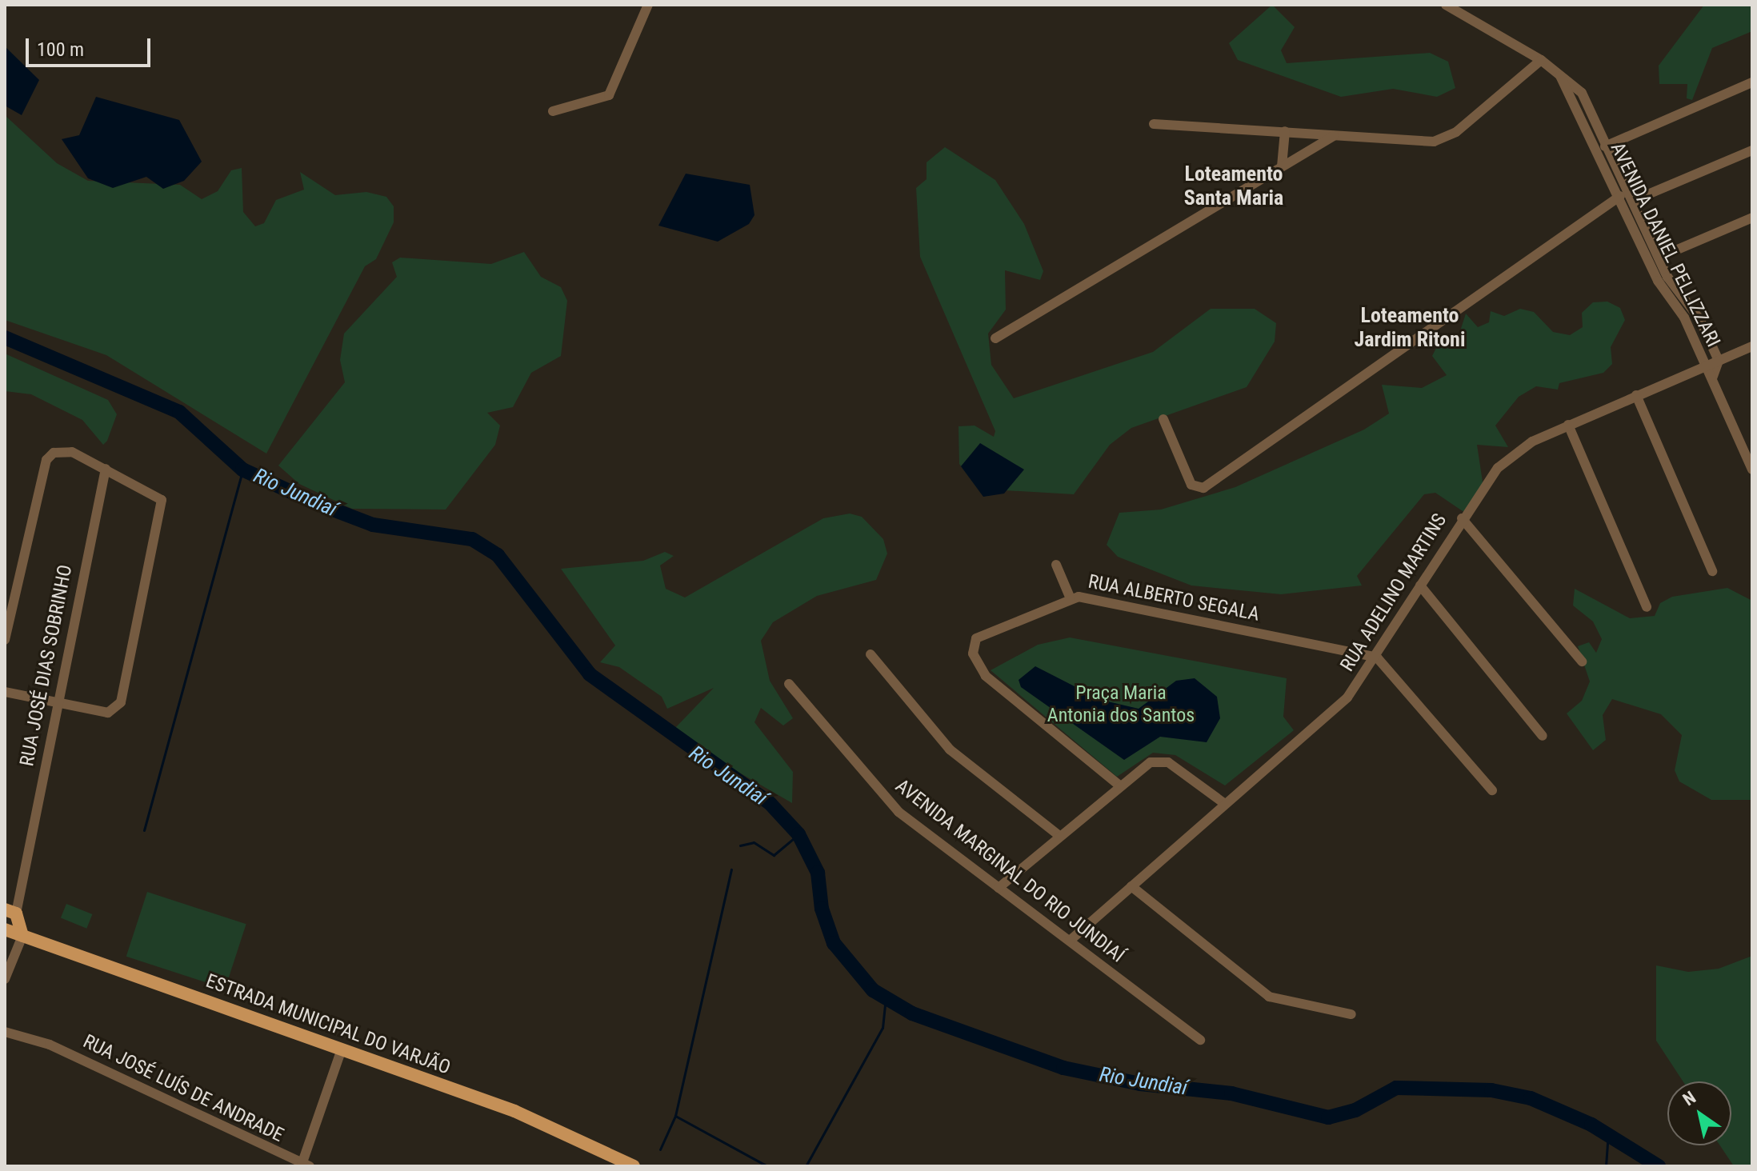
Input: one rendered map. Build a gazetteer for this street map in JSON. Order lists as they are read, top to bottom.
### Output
{
  "streets": {
    "main road": ["RUA JOSÉ DIAS SOBRINHO", "ESTRADA MUNICIPAL DO VARJÃO"],
    "street": [
      "AVENIDA DANIEL PELLIZZARI",
      "RUA ADELINO MARTINS",
      "RUA ALBERTO SEGALA",
      "AVENIDA MARGINAL DO RIO JUNDIAÍ",
      "RUA JOSÉ LUÍS DE ANDRADE"
    ]
  },
  "crossings": [
    ["AVENIDA DANIEL PELLIZZARI", "RUA ADELINO MARTINS"],
    ["RUA ADELINO MARTINS", "RUA ALBERTO SEGALA"],
    ["RUA ADELINO MARTINS", "AVENIDA MARGINAL DO RIO JUNDIAÍ"],
    ["RUA JOSÉ DIAS SOBRINHO", "ESTRADA MUNICIPAL DO VARJÃO"]
  ],
  "districts": ["Loteamento Santa Maria", "Loteamento Jardim Ritoni"],
  "water": ["Rio Jundiaí"],
  "parks": ["Praça Maria Antonia dos Santos"],
  "scale_bar": "100 m",
  "north": "top left"
}
